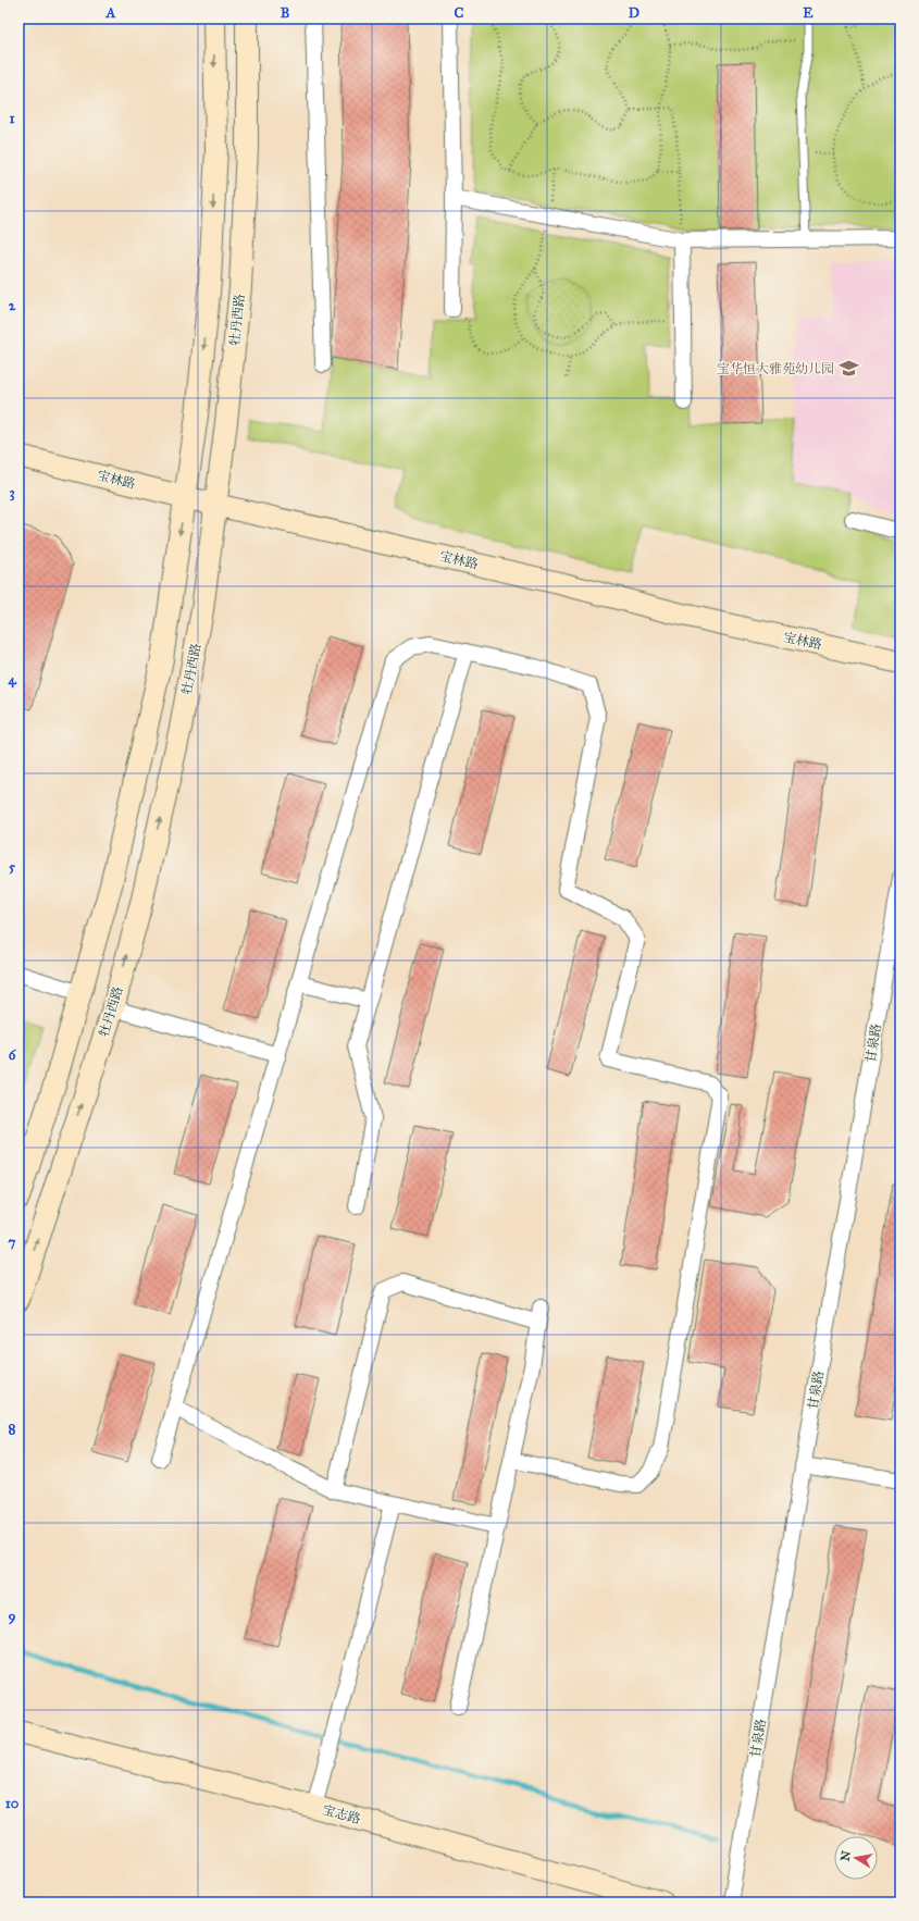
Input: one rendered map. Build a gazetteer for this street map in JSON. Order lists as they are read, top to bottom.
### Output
{
  "streets": {
    "street": [
      "牡丹西路",
      "宝林路",
      "甘泉路",
      "宝志路"
    ]
  },
  "crossings": [
    ["牡丹西路", "宝林路"]
  ],
  "places": {
    "school or university": ["宝华恒大雅苑幼儿园"]
  },
  "north": "left",
  "grid": {
    "columns": [
      "A",
      "B",
      "C",
      "D",
      "E"
    ],
    "rows": [
      "1",
      "2",
      "3",
      "4",
      "5",
      "6",
      "7",
      "8",
      "9",
      "10"
    ]
  }
}
